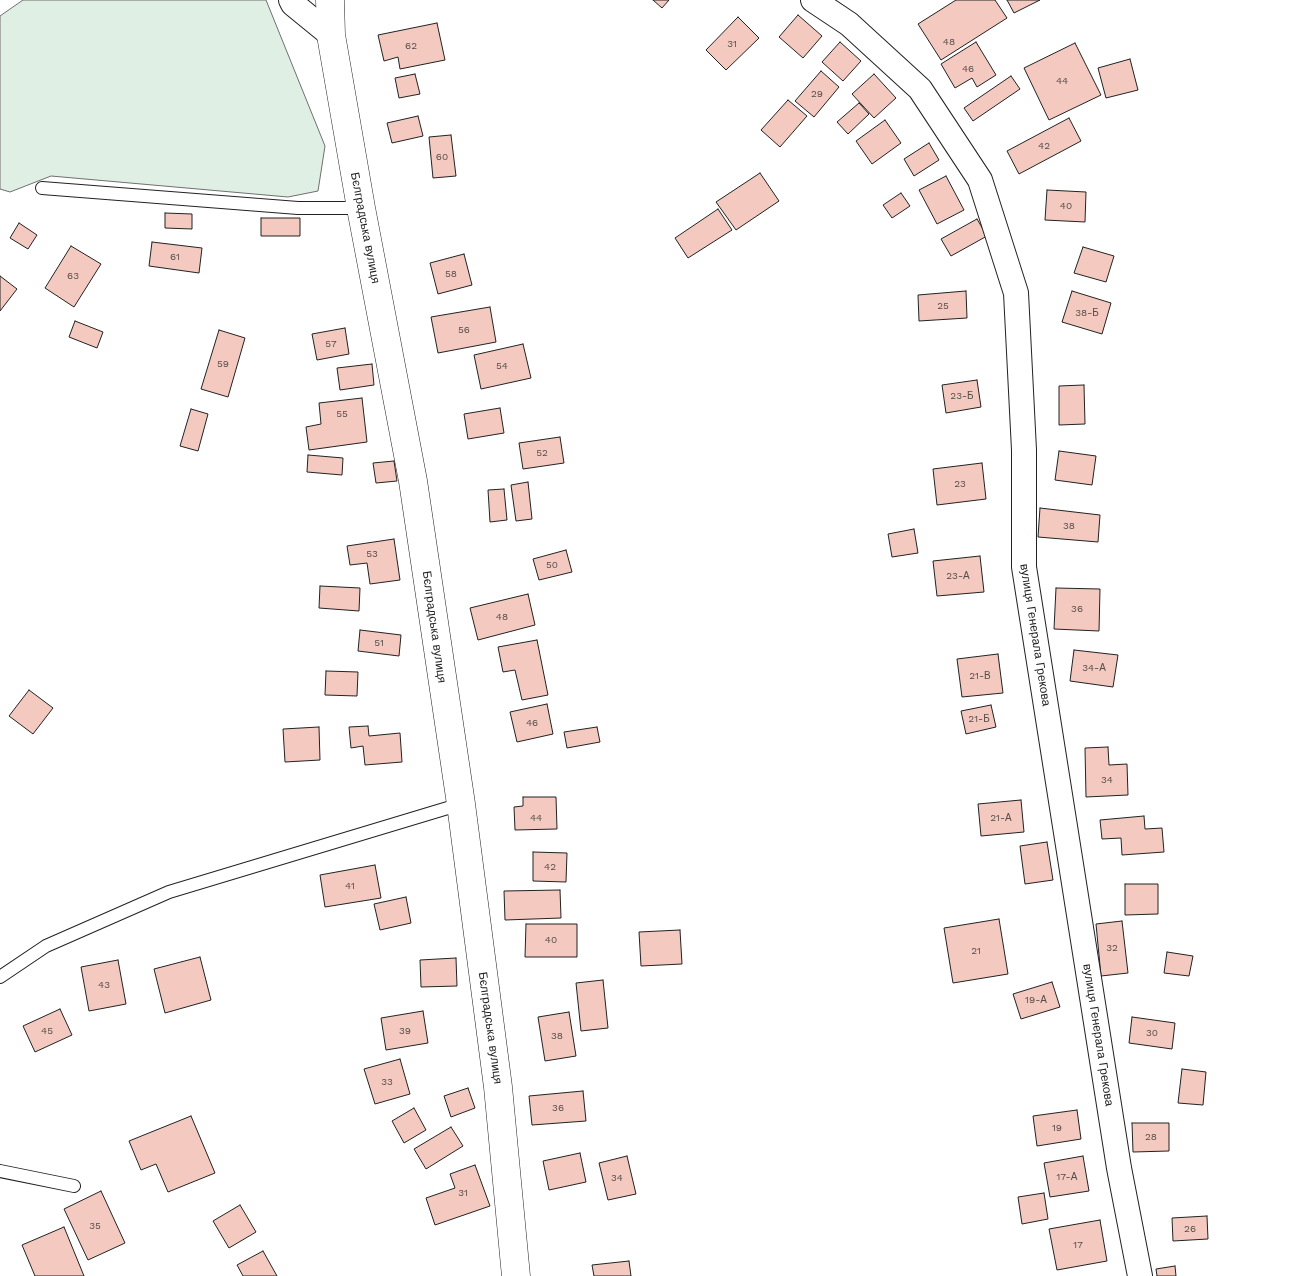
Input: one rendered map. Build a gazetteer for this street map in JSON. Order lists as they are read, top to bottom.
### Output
{
  "streets": {
    "street": ["Бєлградська вулиця", "вулиця Генерала Грекова"]
  },
  "house_numbers": [
    "48",
    "31",
    "62",
    "46",
    "44",
    "29",
    "42",
    "60",
    "40",
    "61",
    "58",
    "63",
    "25",
    "38-Б",
    "56",
    "57",
    "59",
    "54",
    "23-Б",
    "55",
    "52",
    "23",
    "38",
    "53",
    "50",
    "23-А",
    "36",
    "48",
    "51",
    "34-А",
    "21-В",
    "21-Б",
    "46",
    "34",
    "44",
    "21-А",
    "42",
    "41",
    "40",
    "32",
    "21",
    "43",
    "19-А",
    "45",
    "39",
    "30",
    "38",
    "33",
    "36",
    "19",
    "28",
    "17-А",
    "34",
    "31",
    "35",
    "26",
    "17"
  ]
}
